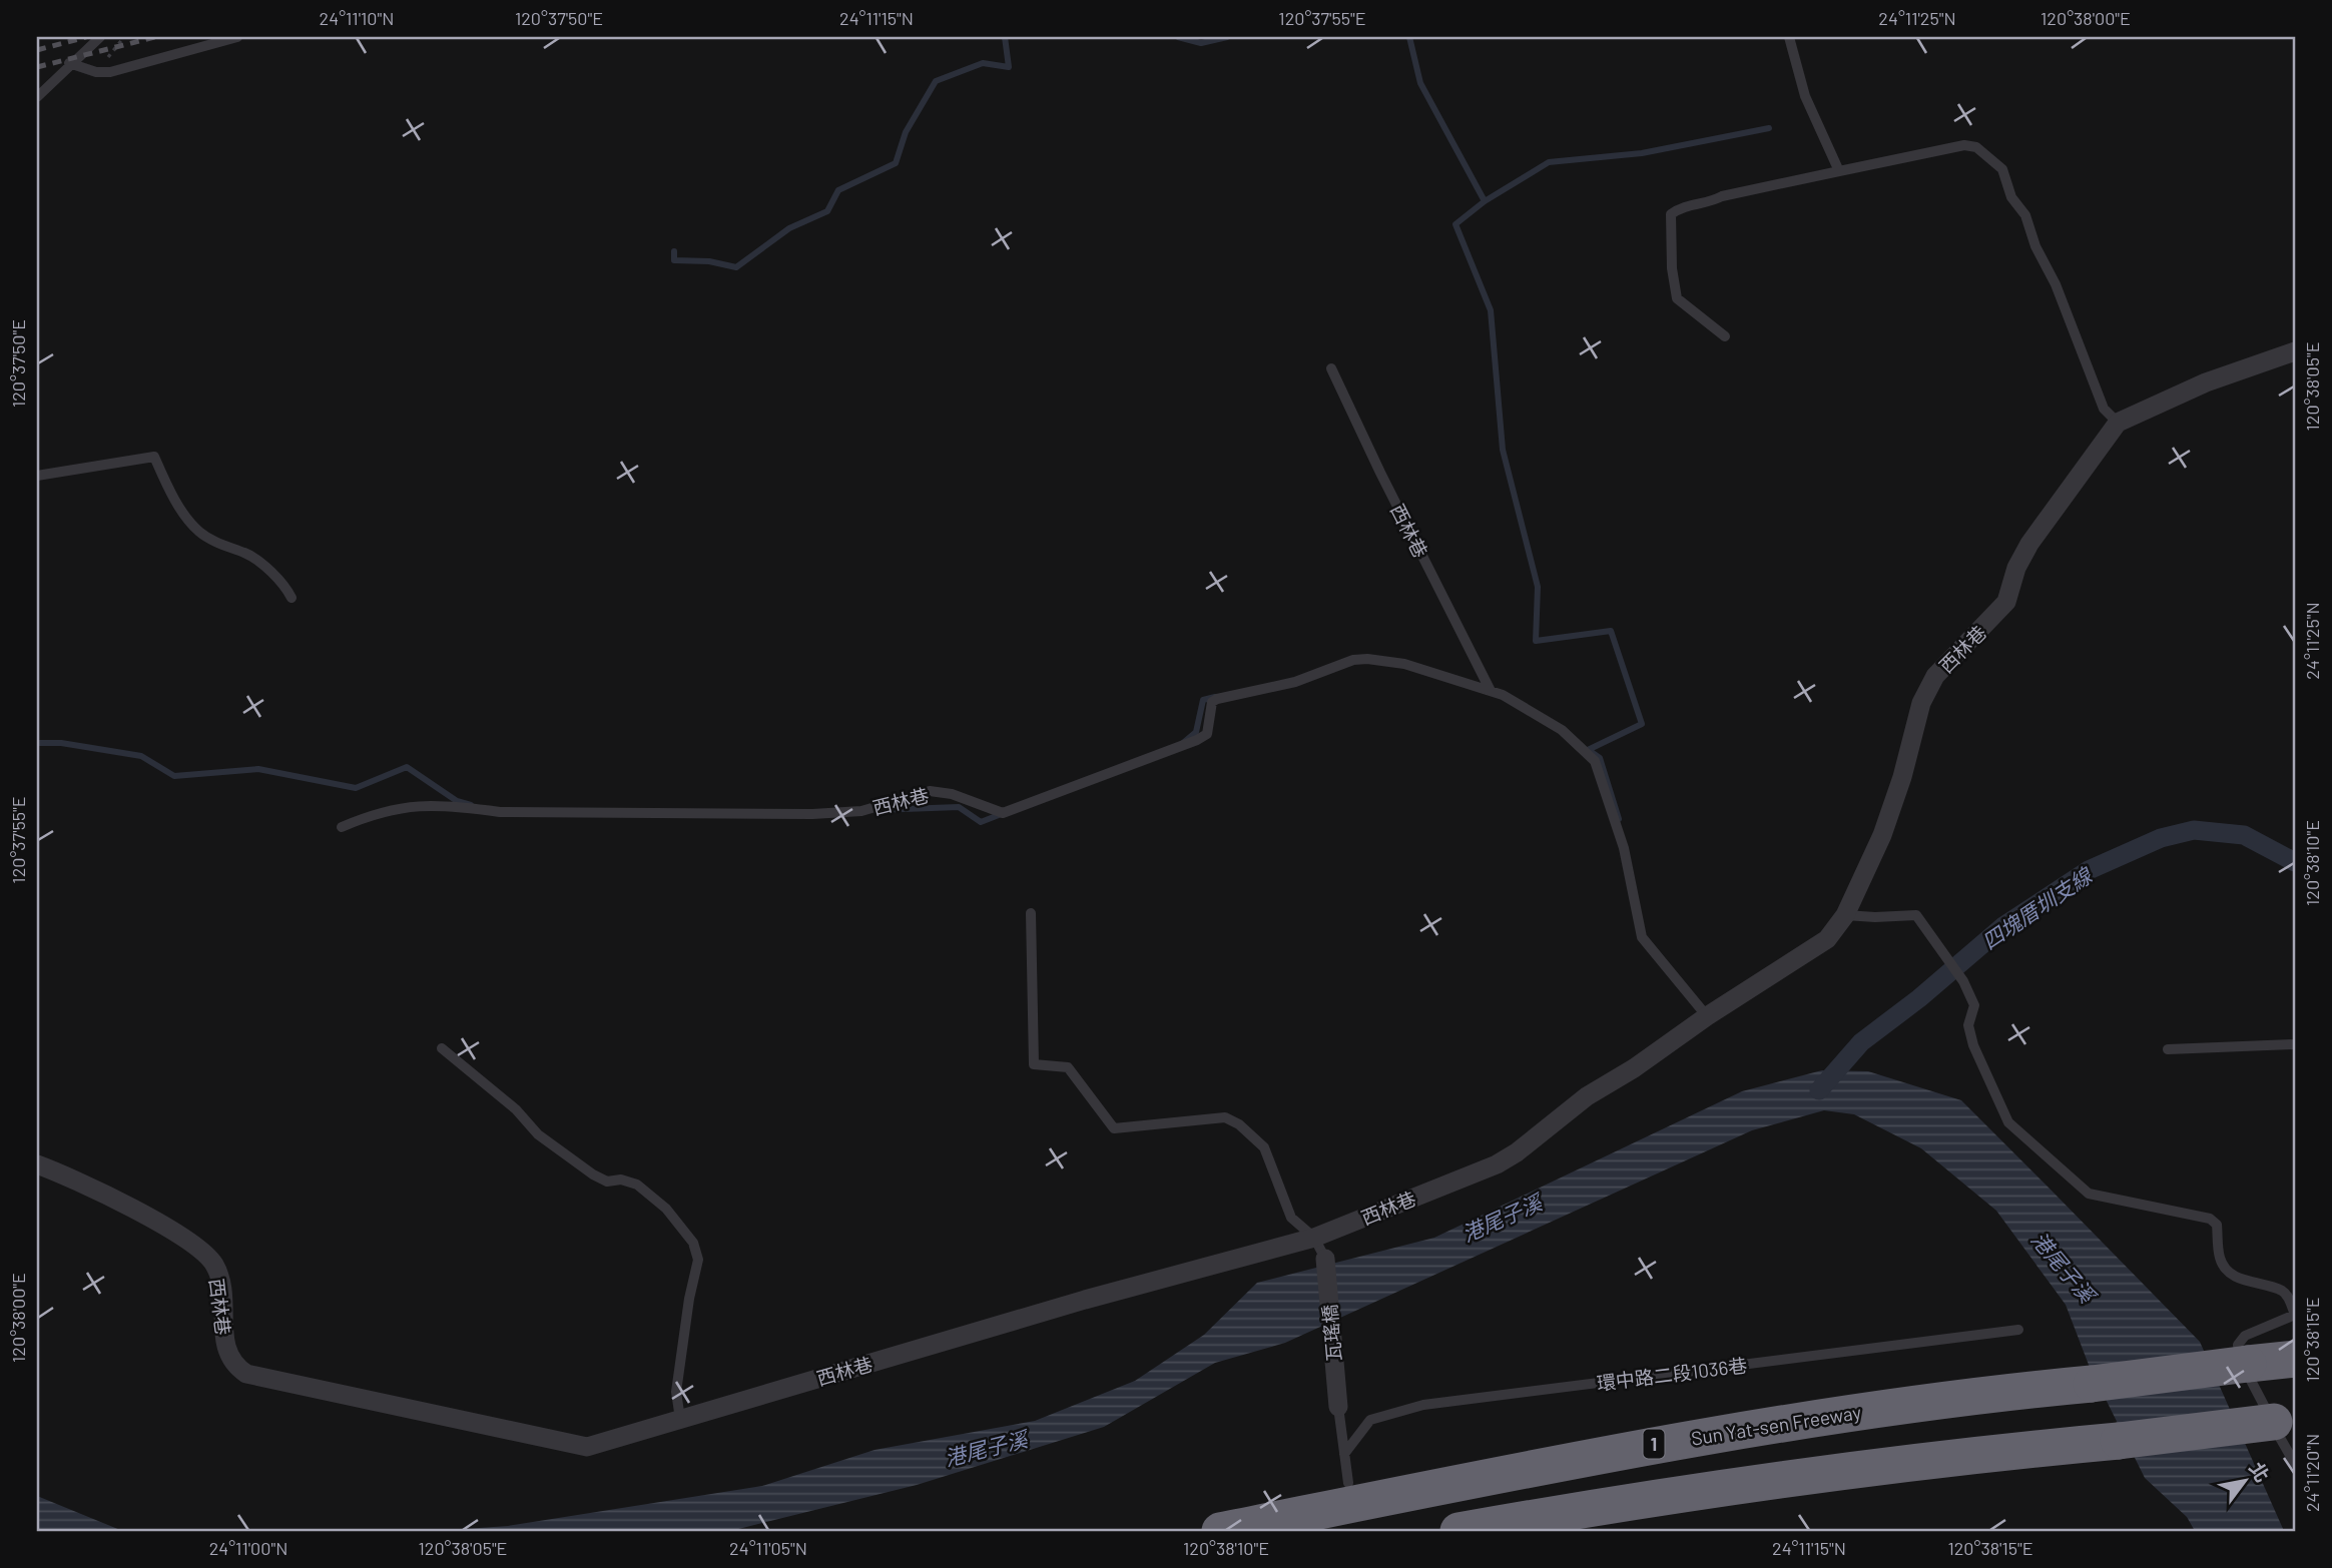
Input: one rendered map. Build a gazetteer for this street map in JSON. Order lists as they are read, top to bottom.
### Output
{
  "streets": {
    "highway": ["Sun Yat-sen Freeway", "1"],
    "street": ["西林巷", "瓦瑤橋"],
    "lane": ["環中路二段1036巷"]
  },
  "water": ["四塊厝圳支線", "港尾子溪"],
  "north": "top right",
  "coordinates": [
    "24°11'10\"N",
    "120°37'50\"E",
    "24°11'15\"N",
    "120°37'55\"E",
    "24°11'25\"N",
    "120°38'00\"E",
    "120°38'05\"E",
    "120°38'10\"E",
    "120°38'15\"E",
    "24°11'20\"N",
    "24°11'00\"N",
    "24°11'05\"N"
  ]
}
